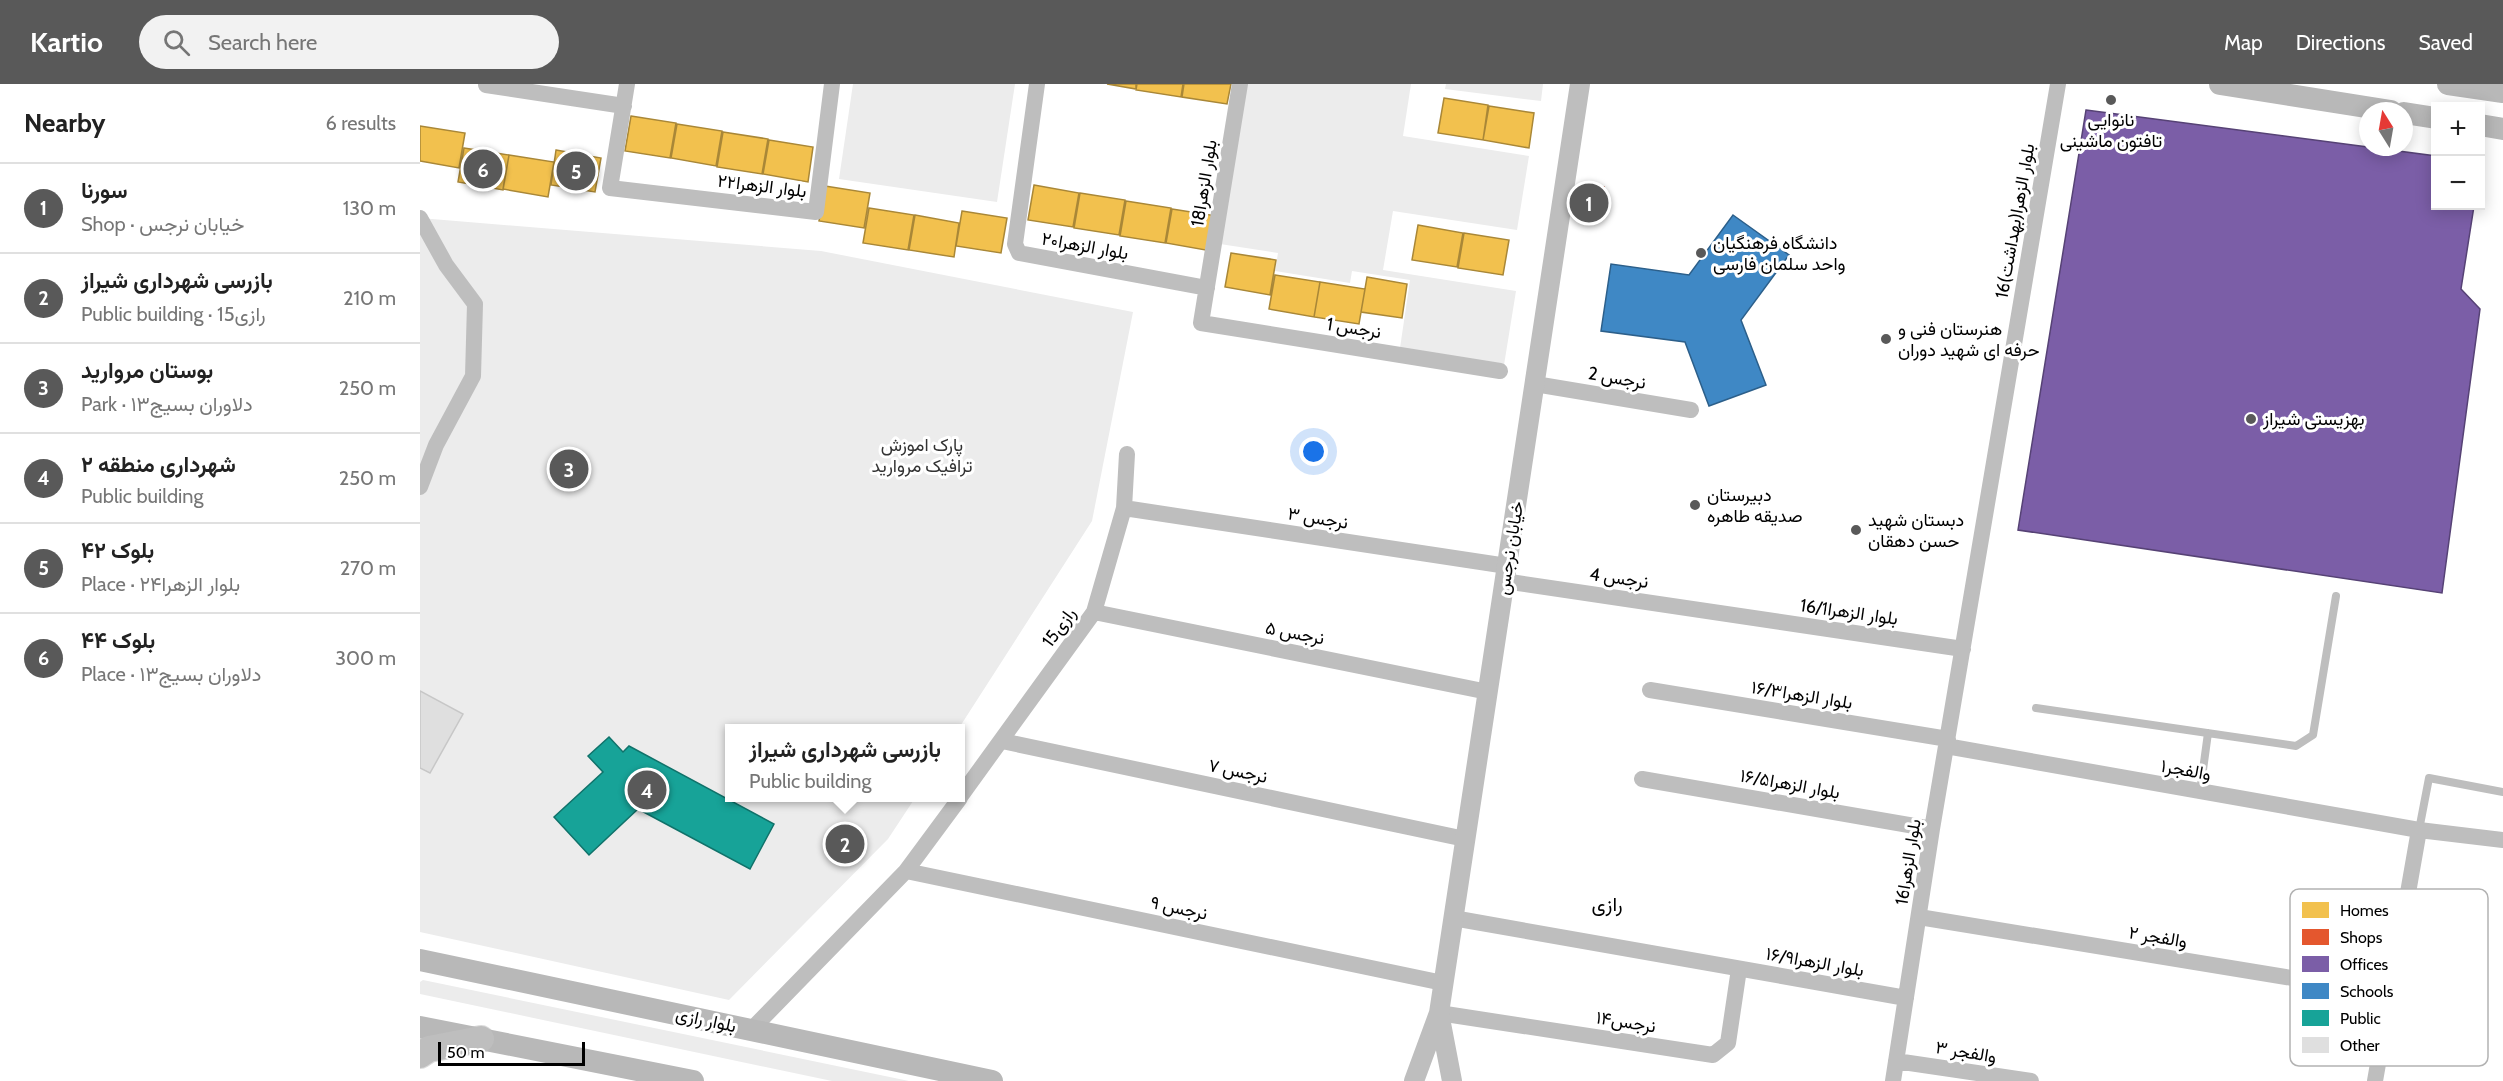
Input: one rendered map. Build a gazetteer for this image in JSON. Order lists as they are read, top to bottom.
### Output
{
  "streets": {
    "main road": ["بلوار رازی"],
    "street": [
      "18بلوار الزهرا",
      "بلوار الزهرا۲۲",
      "16بلوار الزهرا(بهداشت)",
      "بلوار الزهرا۲۰",
      "1 نرجس",
      "2 نرجس",
      "نرجس ۳",
      "خیابان نرجس",
      "4 نرجس",
      "بلوار الزهرا16/1",
      "15رازی",
      "نرجس ۵",
      "بلوار الزهرا۱۶/۳",
      "والفجر۱",
      "نرجس ۷",
      "بلوار الزهرا۱۶/۵",
      "16بلوار الزهرا",
      "نرجس ۹",
      "والفجر ۲",
      "بلوار الزهرا۱۶/۹",
      "نرجس۱۴",
      "والفجر ۳"
    ]
  },
  "crossings": [
    ["18بلوار الزهرا", "بلوار الزهرا۲۰"],
    ["18بلوار الزهرا", "1 نرجس"],
    ["16بلوار الزهرا(بهداشت)", "بلوار الزهرا16/1"],
    ["16بلوار الزهرا(بهداشت)", "16بلوار الزهرا"],
    ["2 نرجس", "خیابان نرجس"],
    ["نرجس ۳", "خیابان نرجس"],
    ["نرجس ۳", "4 نرجس"],
    ["نرجس ۳", "15رازی"],
    ["خیابان نرجس", "4 نرجس"],
    ["خیابان نرجس", "نرجس ۵"],
    ["خیابان نرجس", "نرجس ۷"],
    ["خیابان نرجس", "نرجس ۹"],
    ["خیابان نرجس", "بلوار الزهرا۱۶/۹"],
    ["خیابان نرجس", "نرجس۱۴"],
    ["4 نرجس", "بلوار الزهرا16/1"],
    ["بلوار الزهرا16/1", "16بلوار الزهرا"],
    ["15رازی", "نرجس ۵"],
    ["15رازی", "نرجس ۷"],
    ["15رازی", "نرجس ۹"],
    ["15رازی", "بلوار رازی"],
    ["بلوار الزهرا۱۶/۳", "والفجر۱"],
    ["بلوار الزهرا۱۶/۳", "16بلوار الزهرا"],
    ["والفجر۱", "16بلوار الزهرا"],
    ["بلوار الزهرا۱۶/۵", "16بلوار الزهرا"],
    ["16بلوار الزهرا", "والفجر ۲"],
    ["16بلوار الزهرا", "بلوار الزهرا۱۶/۹"],
    ["16بلوار الزهرا", "والفجر ۳"],
    ["بلوار الزهرا۱۶/۹", "نرجس۱۴"]
  ],
  "districts": ["رازی"],
  "parks": ["پارک اموزش ترافیک مروارید"],
  "places": [
    "نانوایی تافتون ماشینی",
    "دانشگاه فرهنگیان واحد سلمان فارسی",
    "هنرستان فنی و حرفه ای شهید دوران",
    "بهزیستی شیراز",
    "دبیرستان صدیقه طاهره",
    "دبستان شهید حسن دهقان"
  ],
  "legend": [
    "Homes",
    "Shops",
    "Offices",
    "Schools",
    "Public",
    "Other"
  ],
  "scale_bar": "50 m",
  "north": "top",
  "page": {
    "header": "Kartio",
    "search": "Search here",
    "nav": ["Map", "Directions", "Saved"],
    "heading": ["Nearby", "6 results"],
    "map_buttons": ["+", "−"],
    "pins": [
      "6",
      "5",
      "1",
      "3",
      "4",
      "2"
    ],
    "list": [
      {
        "mark": "1",
        "name": "سورنا",
        "note": "Shop · خیابان نرجس",
        "value": "130 m"
      },
      {
        "mark": "2",
        "name": "بازرسی شهرداری شیراز",
        "note": "Public building · 15رازی",
        "value": "210 m"
      },
      {
        "mark": "3",
        "name": "بوستان مروارید",
        "note": "Park · دلاوران بسیج۱۳",
        "value": "250 m"
      },
      {
        "mark": "4",
        "name": "شهرداری منطقه ۲",
        "note": "Public building",
        "value": "250 m"
      },
      {
        "mark": "5",
        "name": "بلوک ۴۲",
        "note": "Place · بلوار الزهرا۲۴",
        "value": "270 m"
      },
      {
        "mark": "6",
        "name": "بلوک ۴۴",
        "note": "Place · دلاوران بسیج۱۳",
        "value": "300 m"
      }
    ],
    "popup": ["بازرسی شهرداری شیراز", "Public building"],
    "scale": "50 m"
  }
}
